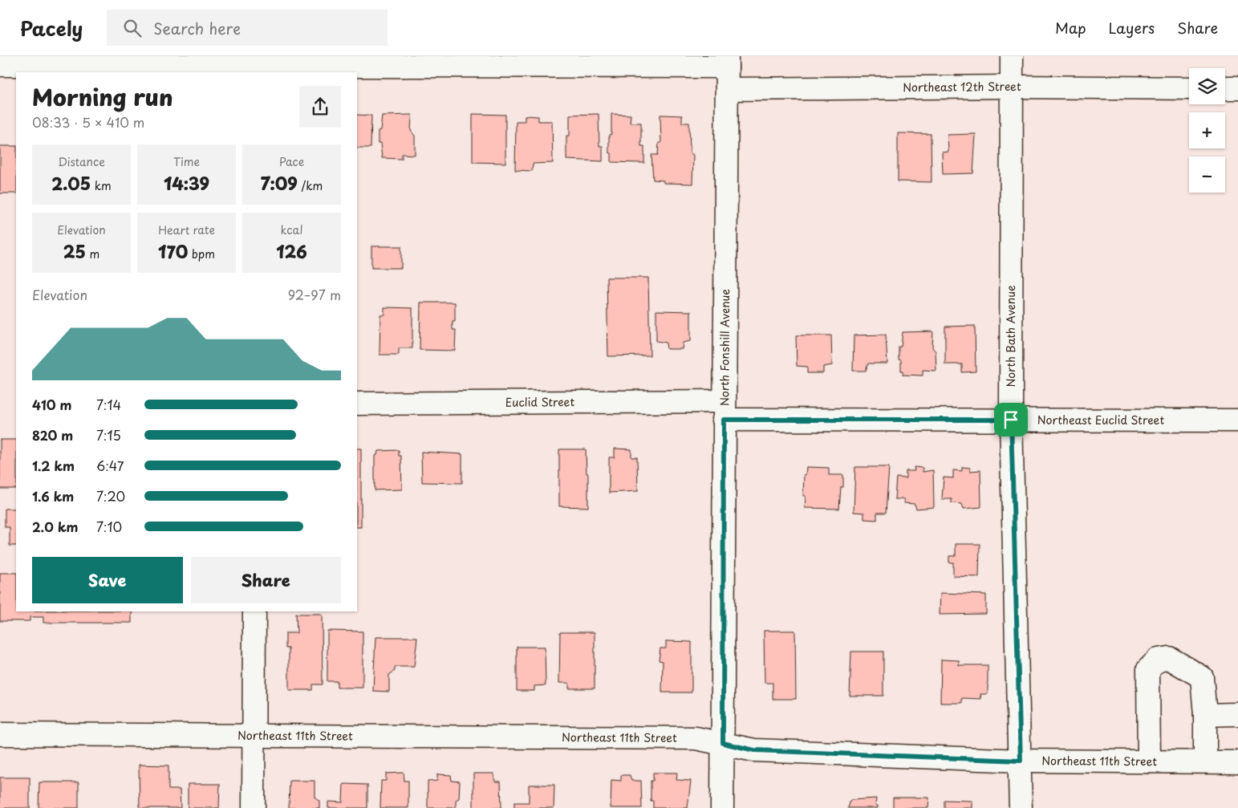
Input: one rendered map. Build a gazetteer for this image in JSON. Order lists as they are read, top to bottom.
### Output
{
  "streets": {
    "street": [
      "Northeast 12th Street",
      "North Bath Avenue",
      "North Fonshill Avenue",
      "Euclid Street",
      "Northeast Euclid Street",
      "Northeast 11th Street"
    ]
  },
  "crossings": [
    ["Northeast 12th Street", "North Bath Avenue"],
    ["Northeast 12th Street", "North Fonshill Avenue"],
    ["North Bath Avenue", "Northeast Euclid Street"],
    ["North Bath Avenue", "Northeast 11th Street"],
    ["North Fonshill Avenue", "Euclid Street"],
    ["North Fonshill Avenue", "Northeast Euclid Street"],
    ["North Fonshill Avenue", "Northeast 11th Street"],
    ["Euclid Street", "Northeast Euclid Street"]
  ],
  "page": {
    "header": "Pacely",
    "search": "Search here",
    "nav": ["Map", "Layers", "Share"],
    "map_buttons": ["+", "−"],
    "heading": ["Morning run", "08:33 · 5 × 410 m"],
    "stats": [
      ["Distance", "2.05 km"],
      ["Time", "14:39"],
      ["Pace", "7:09 /km"],
      ["Elevation", "25 m"],
      ["Heart rate", "170 bpm"],
      ["kcal", "126"]
    ],
    "chart": ["Elevation", "92–97 m"],
    "list": [
      {
        "name": "410 m",
        "note": "7:14"
      },
      {
        "name": "820 m",
        "note": "7:15"
      },
      {
        "name": "1.2 km",
        "note": "6:47"
      },
      {
        "name": "1.6 km",
        "note": "7:20"
      },
      {
        "name": "2.0 km",
        "note": "7:10"
      }
    ],
    "buttons": ["Save", "Share"]
  }
}
